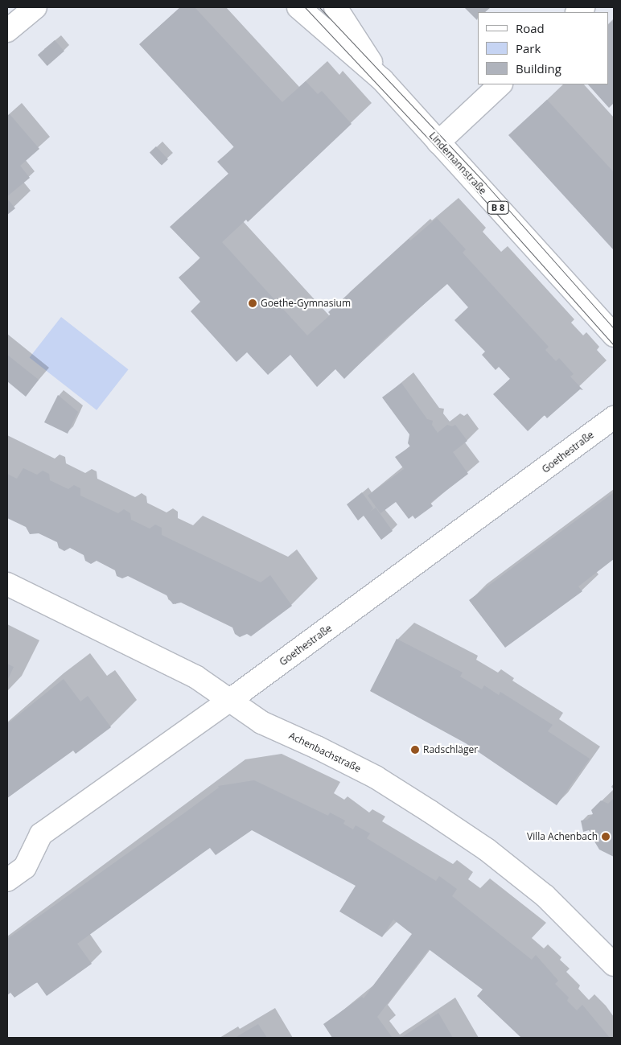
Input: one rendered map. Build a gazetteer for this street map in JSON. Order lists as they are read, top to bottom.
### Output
{
  "streets": {
    "street": [
      "Lindemannstraße",
      "B 8",
      "Goethestraße",
      "Achenbachstraße"
    ]
  },
  "crossings": [
    ["Goethestraße", "Achenbachstraße"]
  ],
  "places": ["Goethe-Gymnasium", "Radschläger", "Villa Achenbach"],
  "legend": ["Road", "Park", "Building"]
}
